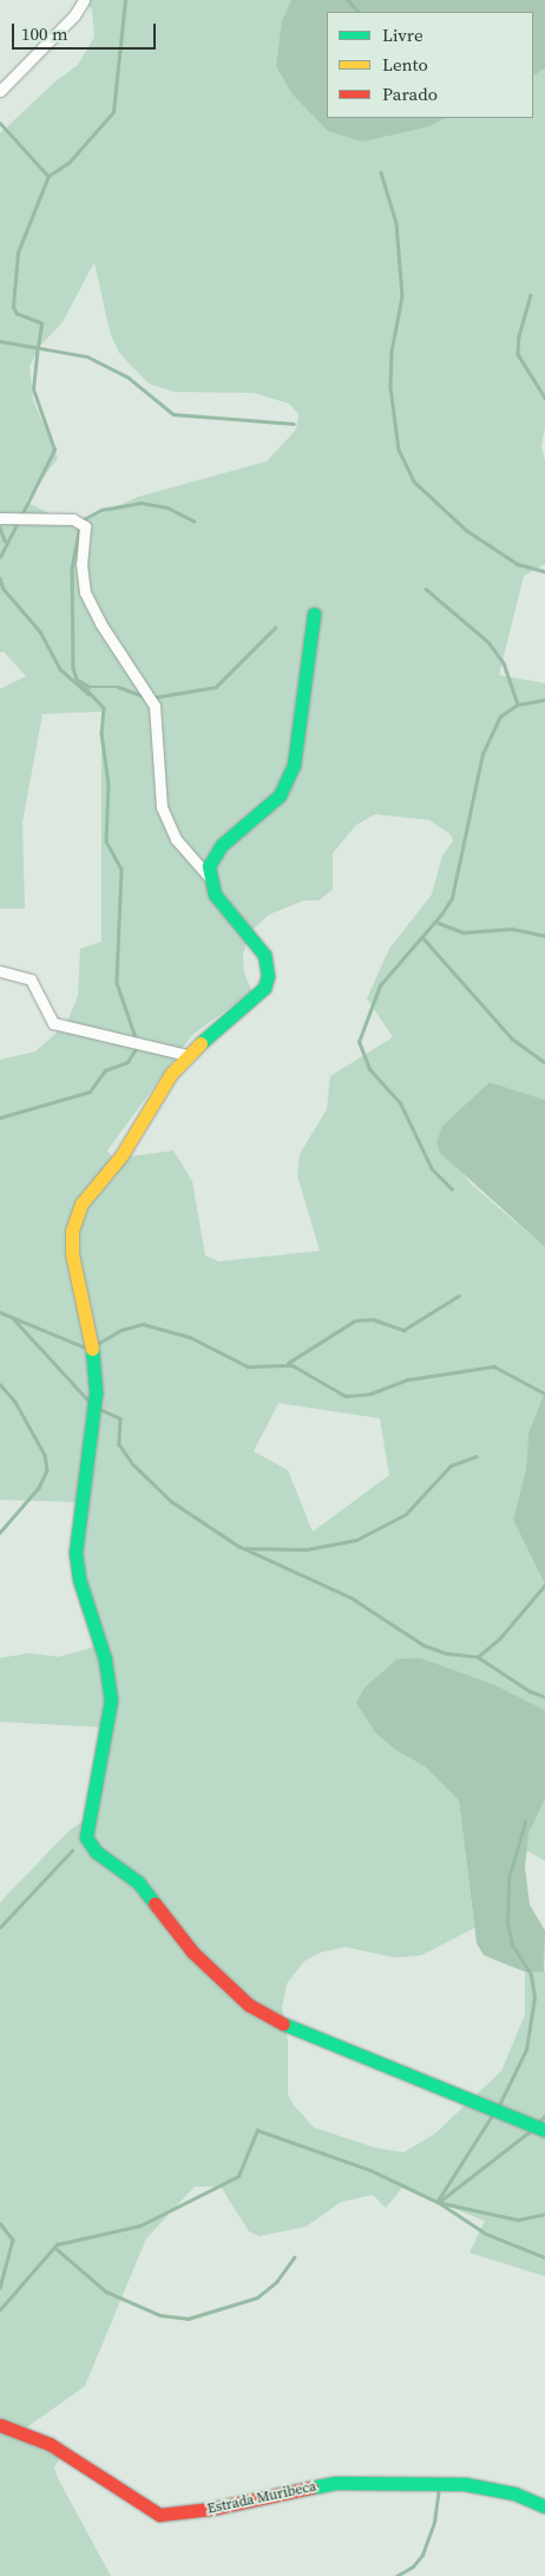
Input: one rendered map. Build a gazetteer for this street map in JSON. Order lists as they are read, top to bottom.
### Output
{
  "streets": {
    "street": ["Estrada Muribeca"]
  },
  "legend": ["Livre", "Lento", "Parado"],
  "scale_bar": "100 m"
}
